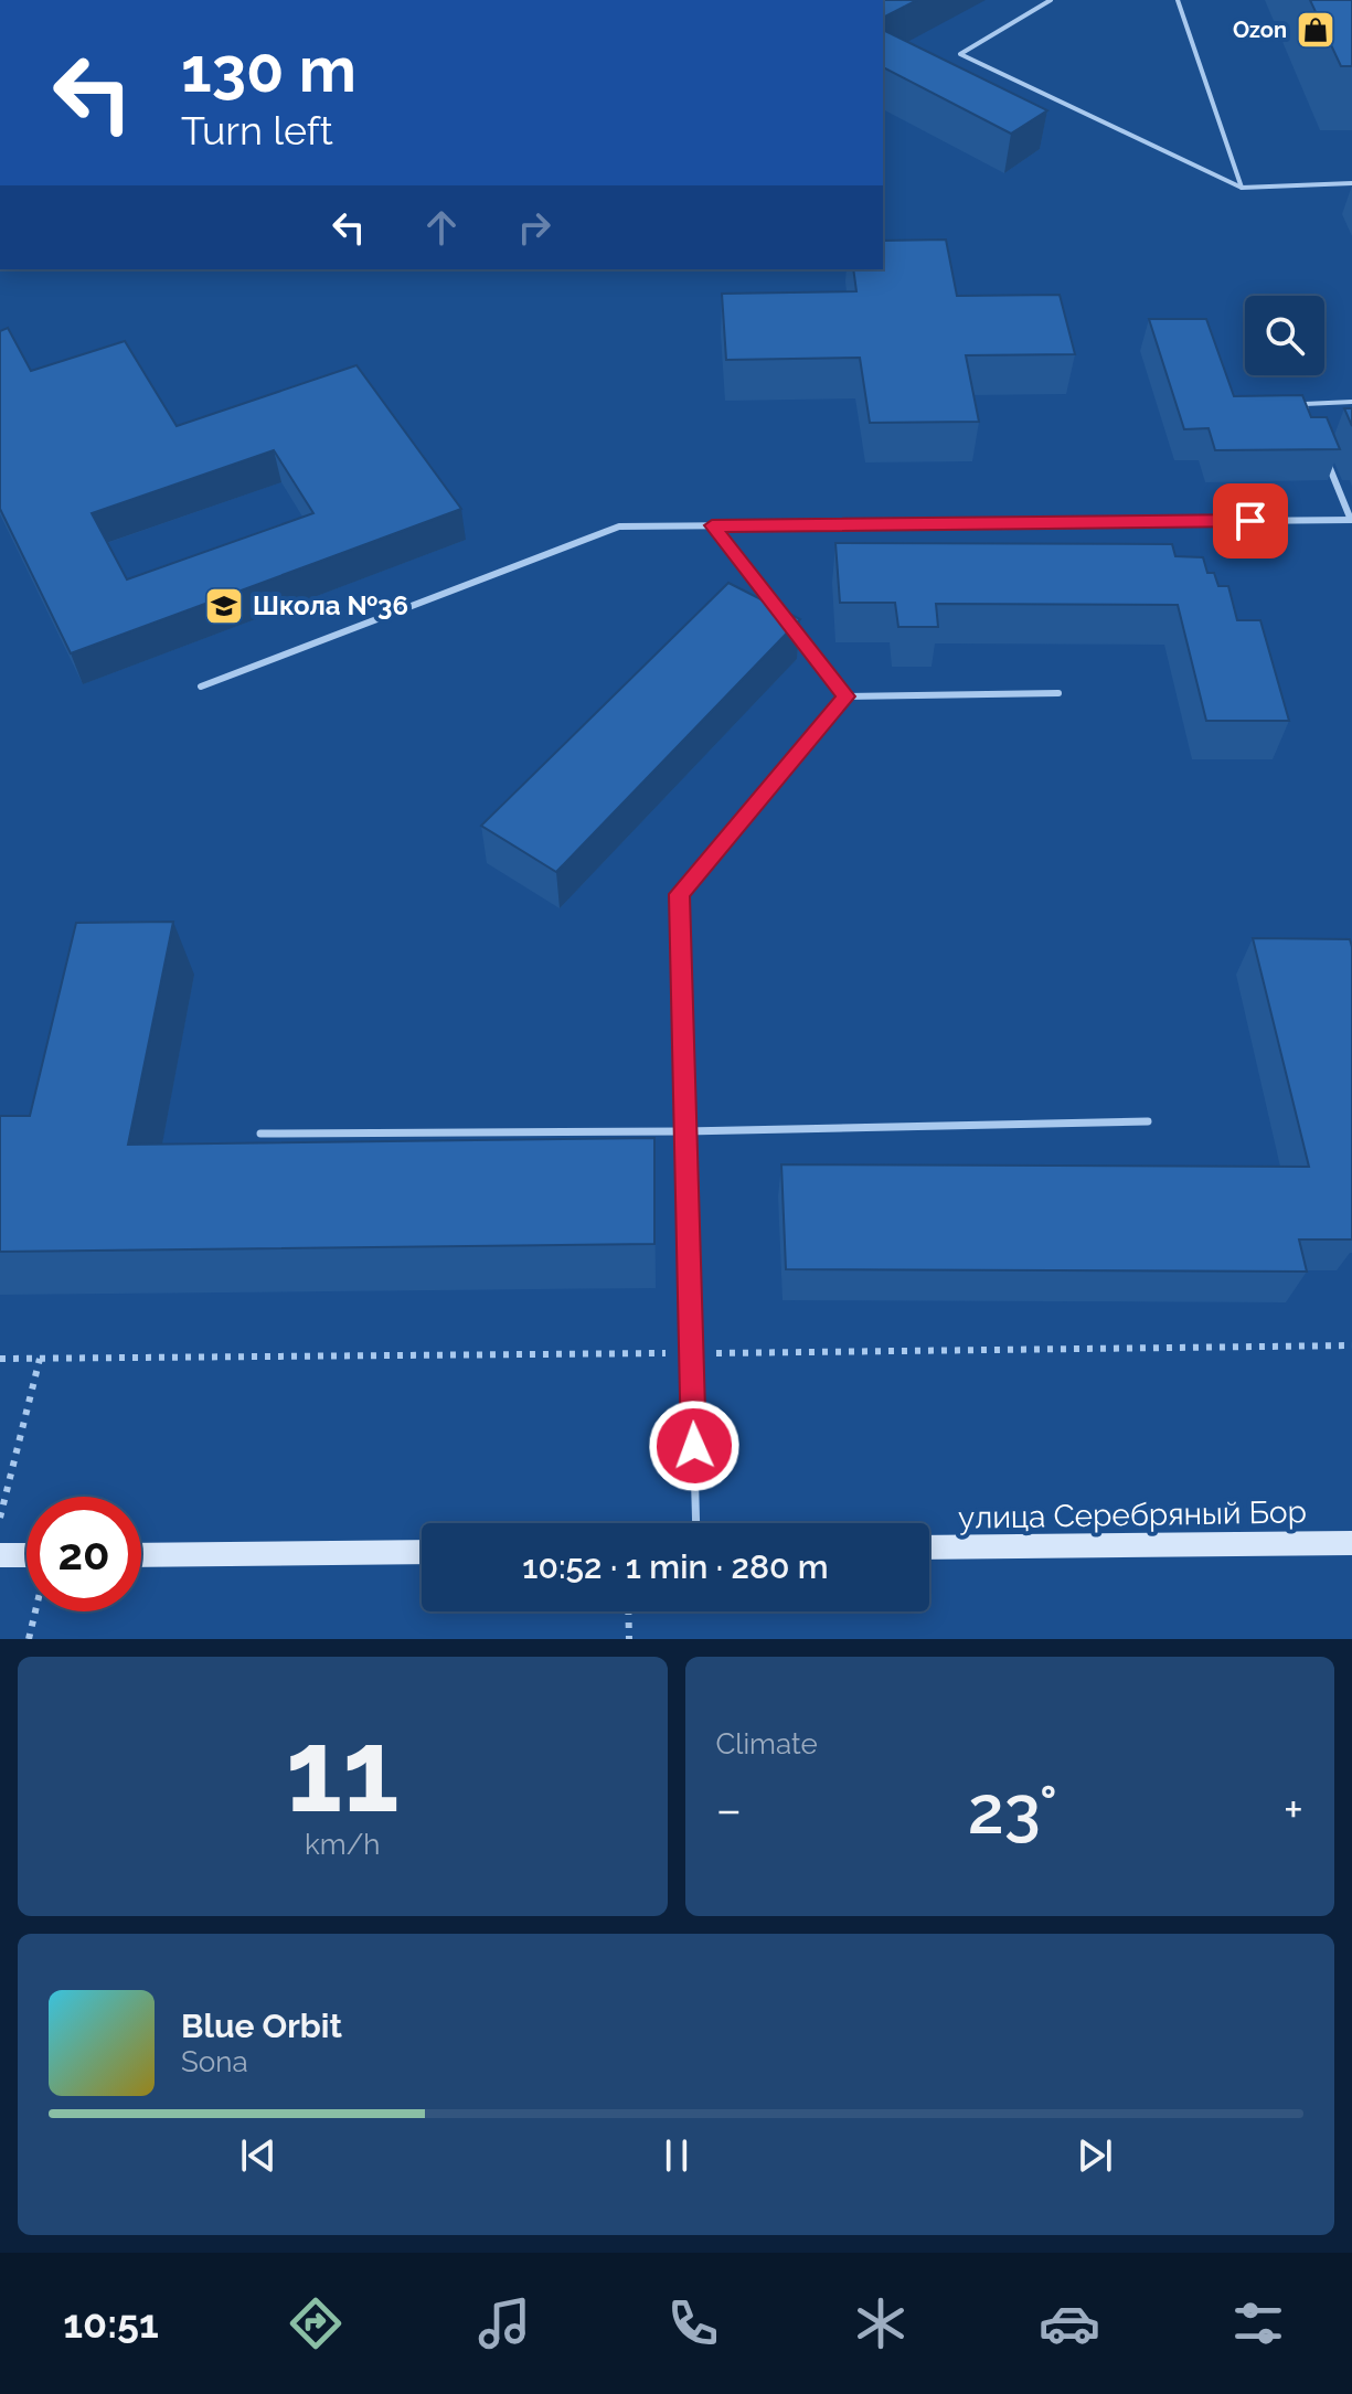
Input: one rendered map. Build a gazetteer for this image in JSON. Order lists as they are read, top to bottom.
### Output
{
  "streets": {
    "street": ["улица Серебряный Бор"]
  },
  "places": {
    "shop": ["Ozon"],
    "school or university": ["Школа №36"]
  },
  "page": {
    "turn": ["130 m", "Turn left"],
    "limit": "20",
    "trip": "10:52 · 1 min · 280 m",
    "tile": [
      ["11", "km/h"],
      "Climate"
    ],
    "heat": ["−", "23°", "+"],
    "song": ["Blue Orbit", "Sona"],
    "tabs": "10:51"
  }
}
